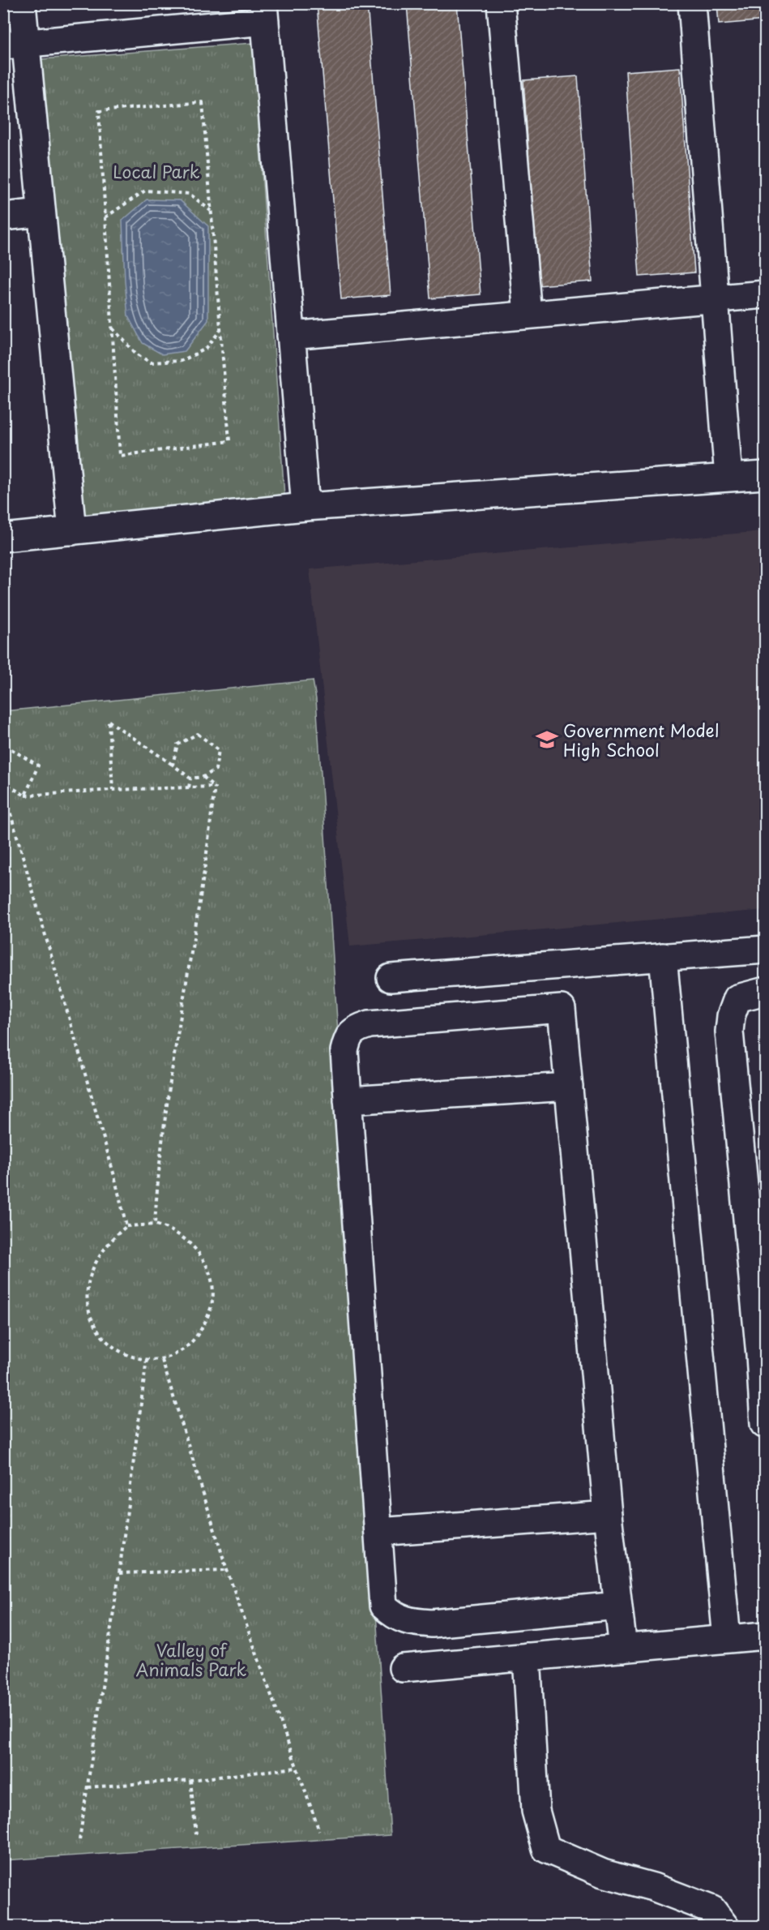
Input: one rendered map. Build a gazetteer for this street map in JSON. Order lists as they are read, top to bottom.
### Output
{
  "parks": ["Local Park", "Valley of Animals Park"],
  "places": {
    "school or university": ["Government Model High School"]
  }
}
